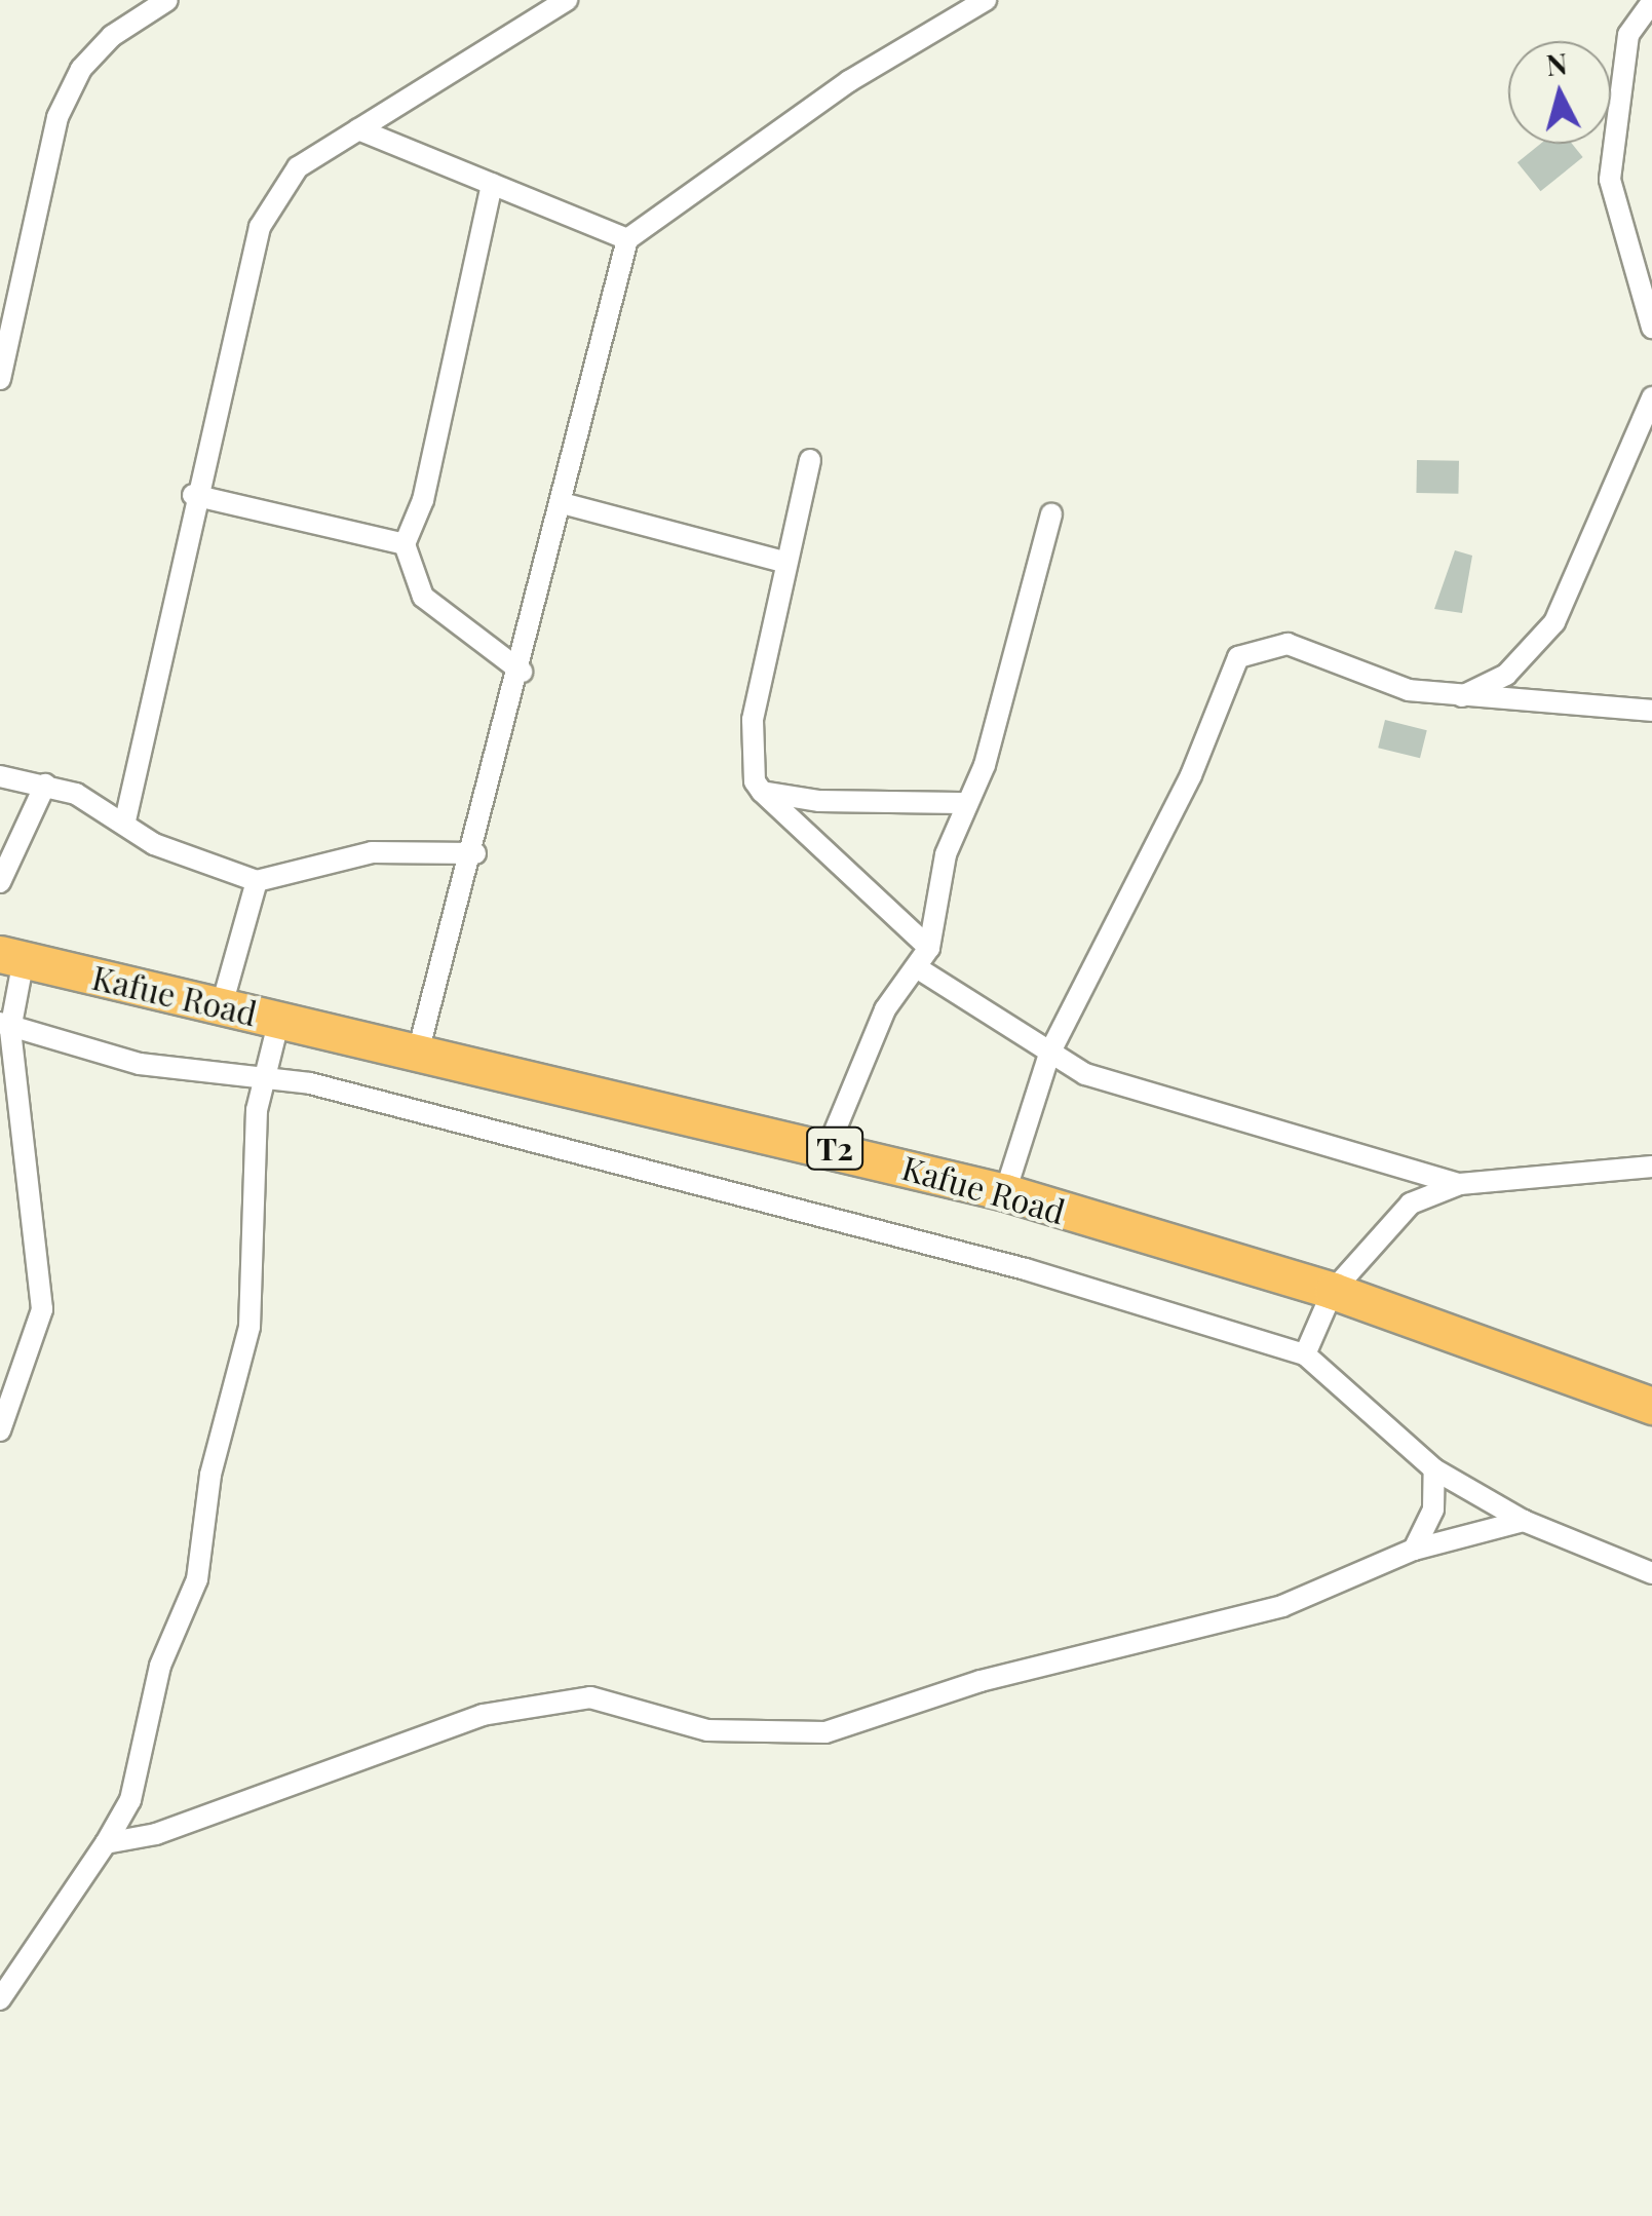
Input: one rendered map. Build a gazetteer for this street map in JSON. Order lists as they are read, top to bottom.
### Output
{
  "streets": {
    "highway": ["Kafue Road", "T2"]
  },
  "north": "top"
}
